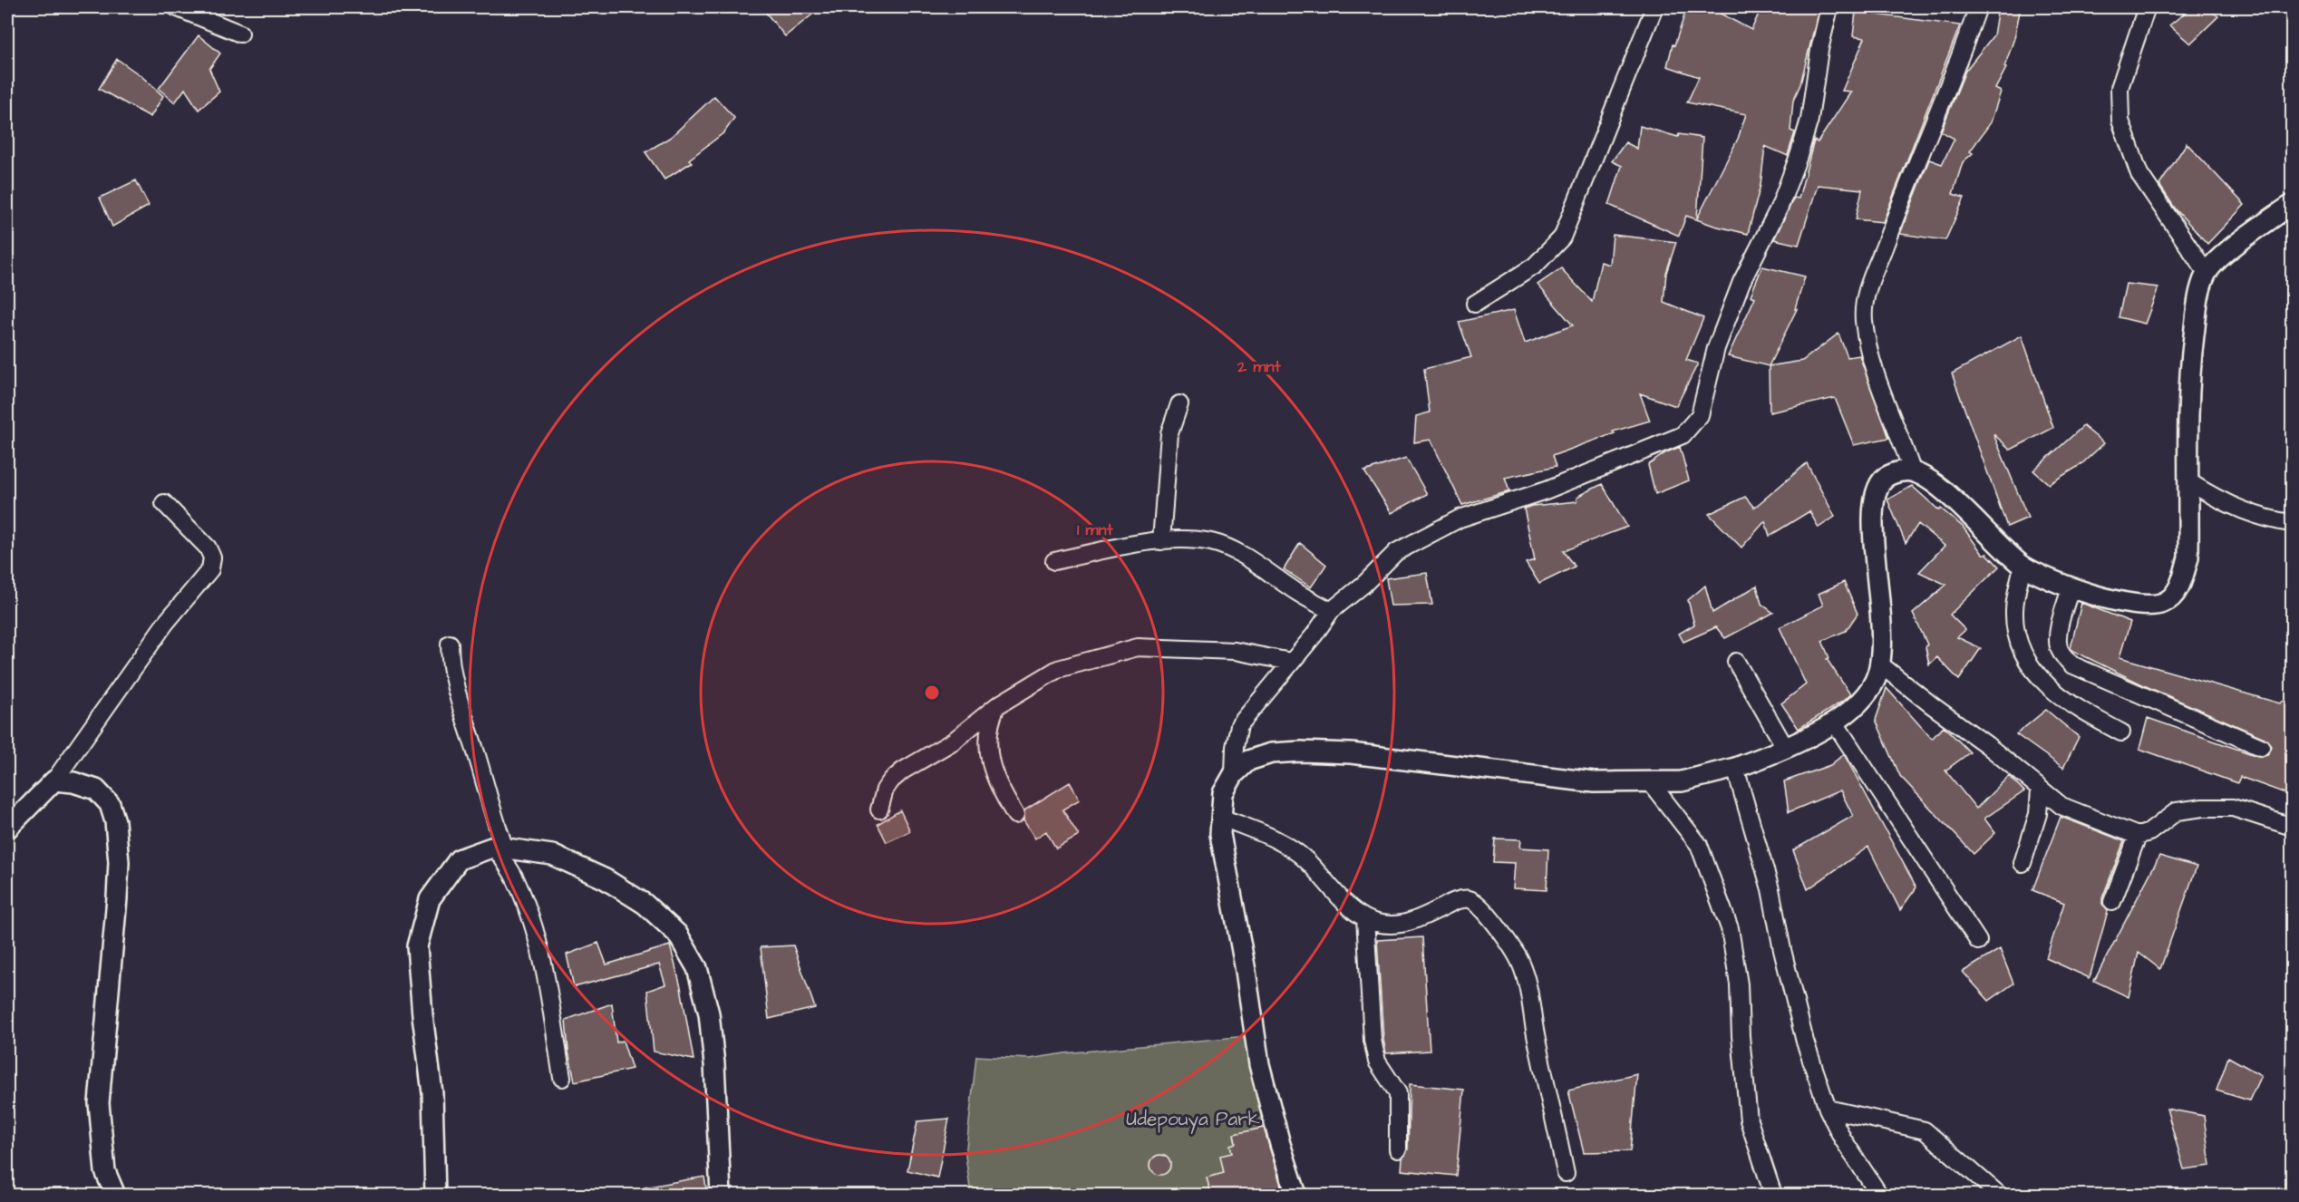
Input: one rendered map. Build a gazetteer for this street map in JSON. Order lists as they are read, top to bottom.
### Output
{
  "parks": ["Udepouya Park"],
  "rings": ["2 mnt", "1 mnt"]
}
